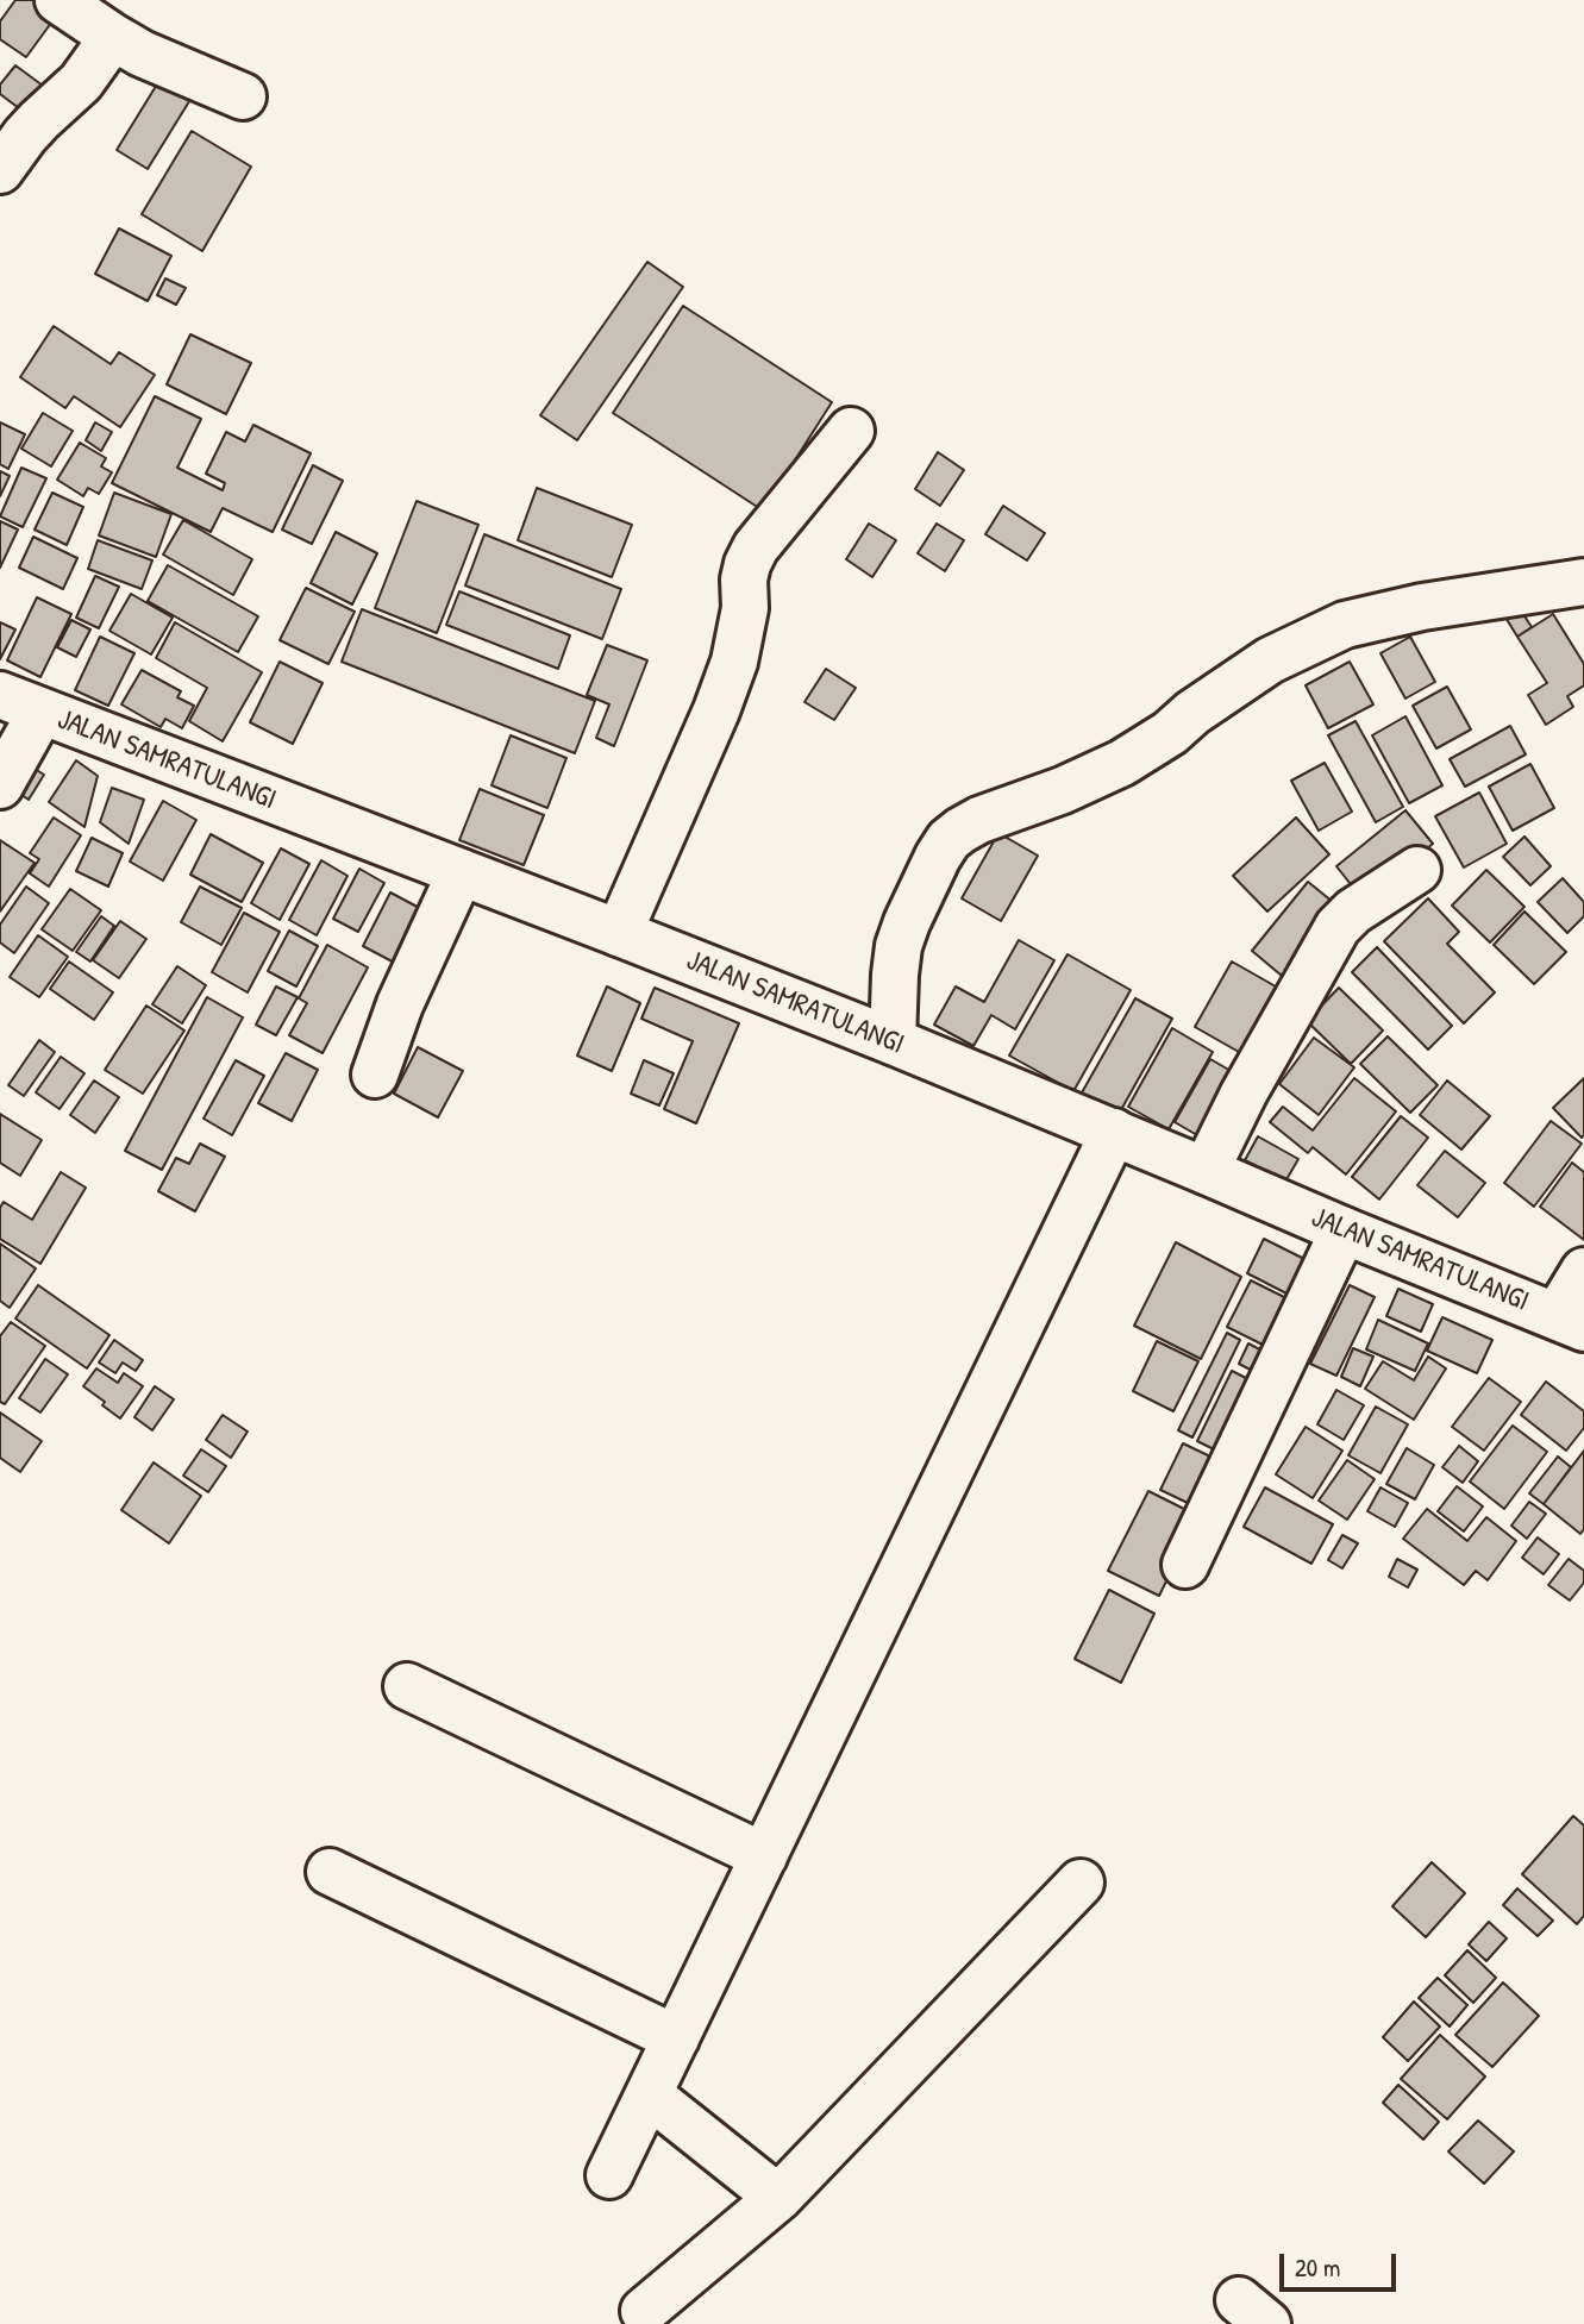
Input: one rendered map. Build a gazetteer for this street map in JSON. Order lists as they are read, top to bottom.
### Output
{
  "streets": {
    "street": ["JALAN SAMRATULANGI"]
  },
  "scale_bar": "20 m"
}
